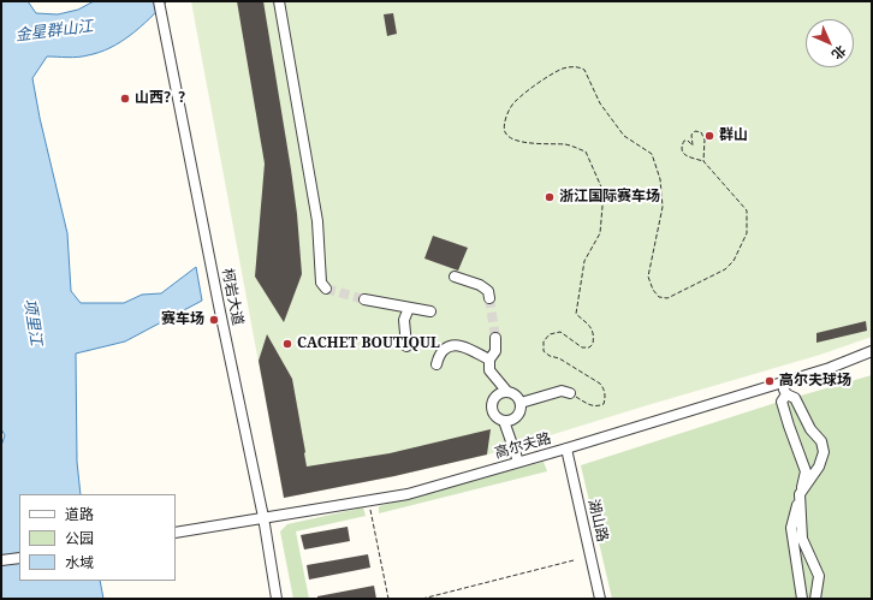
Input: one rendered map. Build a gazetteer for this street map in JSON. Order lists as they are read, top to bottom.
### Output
{
  "streets": {
    "street": ["柯岩大道", "高尔夫路", "湖山路"]
  },
  "crossings": [
    ["柯岩大道", "高尔夫路"],
    ["高尔夫路", "湖山路"]
  ],
  "water": ["金星群山江", "项里江"],
  "places": [
    "山西？？",
    "群山",
    "浙江国际赛车场",
    "赛车场",
    "CACHET BOUTIQUL",
    "高尔夫球场"
  ],
  "legend": ["道路", "公园", "水域"],
  "north": "bottom right"
}
